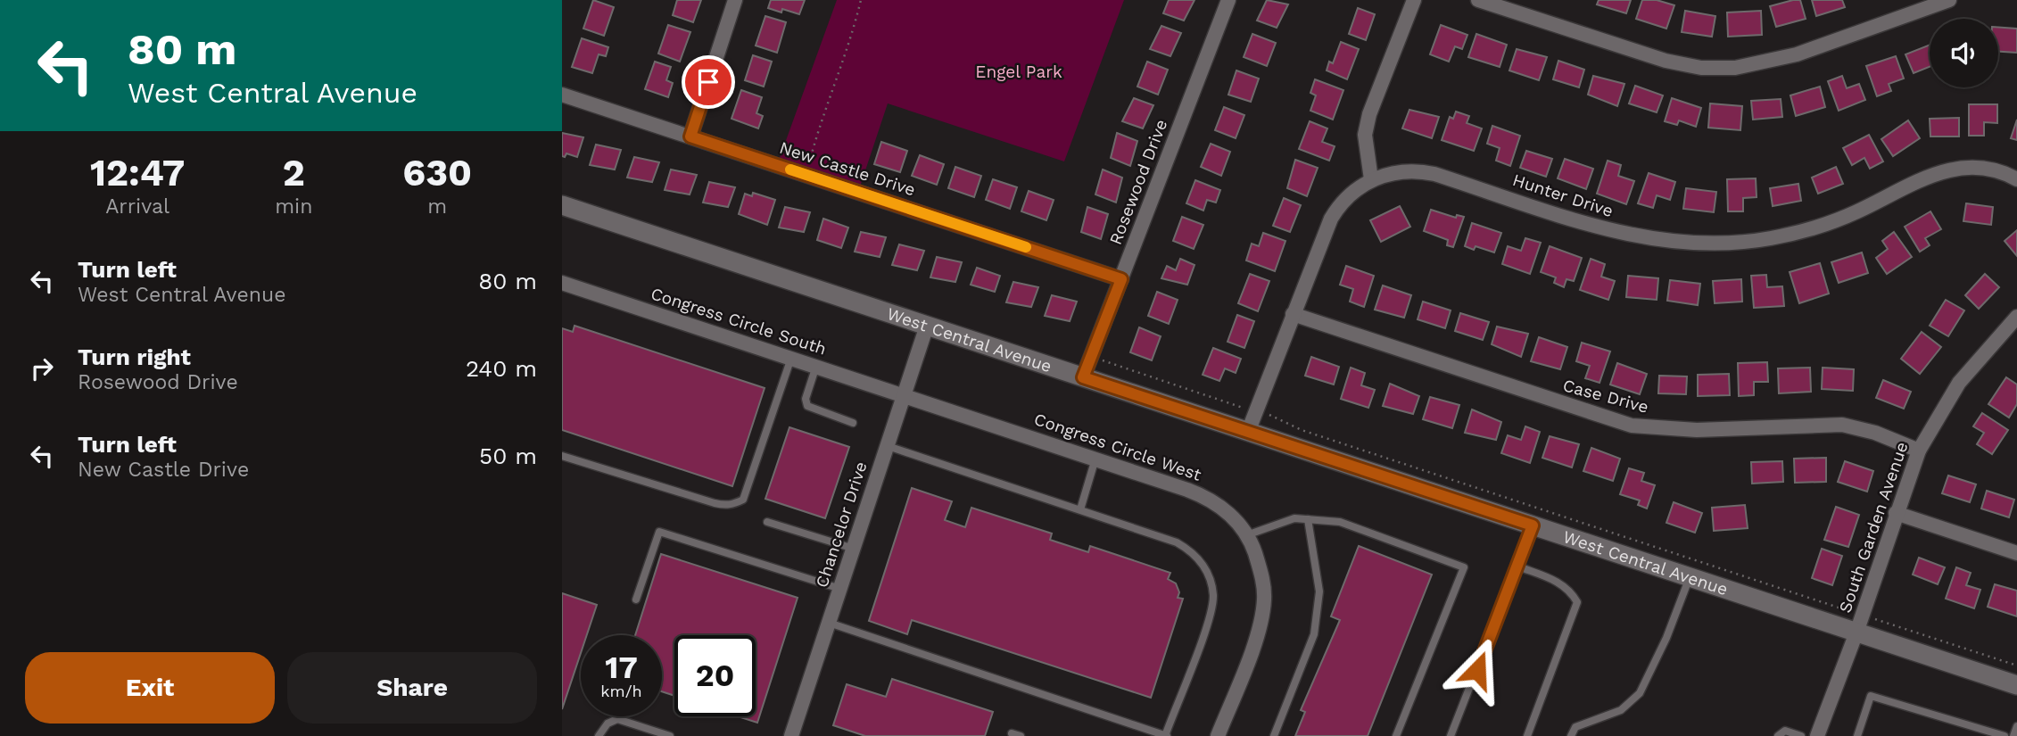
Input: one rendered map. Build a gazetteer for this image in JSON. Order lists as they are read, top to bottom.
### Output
{
  "streets": {
    "street": [
      "New Castle Drive",
      "Rosewood Drive",
      "Hunter Drive",
      "Congress Circle South",
      "West Central Avenue",
      "Case Drive",
      "Congress Circle West",
      "Chancelor Drive",
      "South Garden Avenue"
    ]
  },
  "crossings": [
    ["New Castle Drive", "Rosewood Drive"],
    ["Rosewood Drive", "West Central Avenue"],
    ["Hunter Drive", "West Central Avenue"],
    ["Hunter Drive", "Case Drive"],
    ["Congress Circle South", "Congress Circle West"],
    ["Congress Circle South", "Chancelor Drive"],
    ["West Central Avenue", "Chancelor Drive"],
    ["West Central Avenue", "South Garden Avenue"],
    ["Case Drive", "South Garden Avenue"],
    ["Congress Circle West", "Chancelor Drive"]
  ],
  "parks": ["Engel Park"],
  "page": {
    "turn": ["80 m", "West Central Avenue"],
    "eta": [
      "12:47",
      "Arrival",
      "2",
      "min",
      "630",
      "m"
    ],
    "list": [
      {
        "name": "Turn left",
        "note": "West Central Avenue",
        "value": "80 m"
      },
      {
        "name": "Turn right",
        "note": "Rosewood Drive",
        "value": "240 m"
      },
      {
        "name": "Turn left",
        "note": "New Castle Drive",
        "value": "50 m"
      }
    ],
    "speed": "17 km/h",
    "limit": "20",
    "buttons": ["Exit", "Share"]
  }
}
